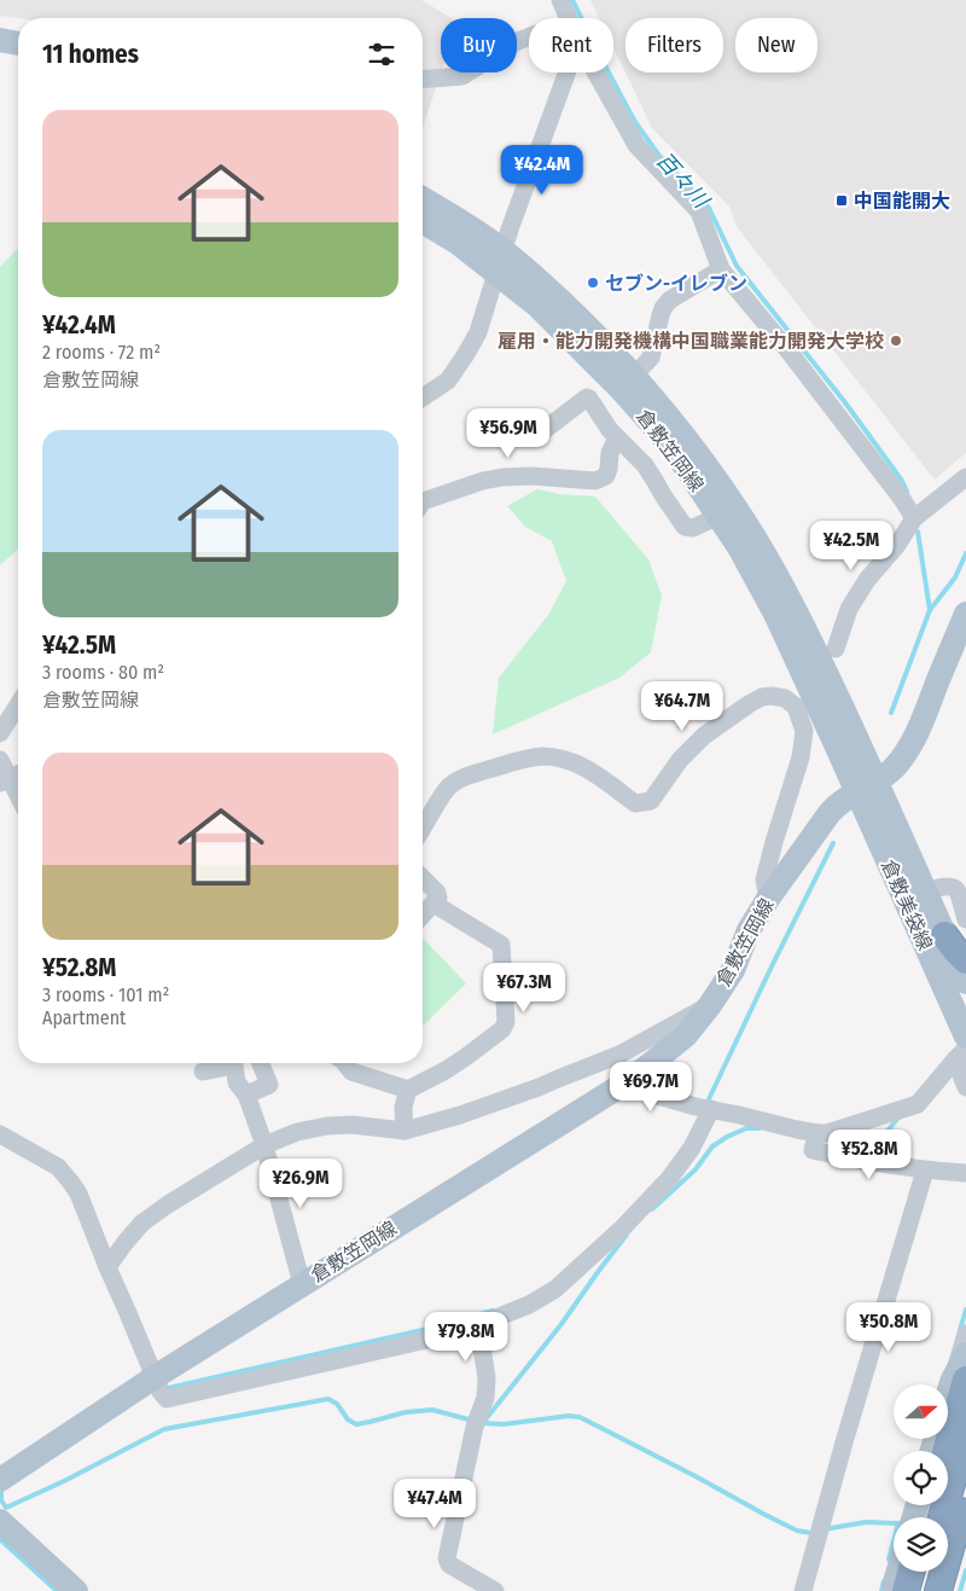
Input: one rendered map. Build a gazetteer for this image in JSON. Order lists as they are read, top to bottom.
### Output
{
  "streets": {
    "main road": ["倉敷笠岡線", "倉敷美袋線"]
  },
  "crossings": [
    ["倉敷笠岡線", "倉敷美袋線"]
  ],
  "water": ["百々川"],
  "places": {
    "transit": ["中国能開大"],
    "other": ["セブン-イレブン", "雇用・能力開発機構中国職業能力開発大学校"]
  },
  "north": "right",
  "page": {
    "chip": [
      "Buy",
      "Rent",
      "Filters",
      "New"
    ],
    "heading": "11 homes",
    "list": [
      {
        "name": "¥42.4M",
        "note": "2 rooms · 72 m² · 倉敷笠岡線"
      },
      {
        "name": "¥42.5M",
        "note": "3 rooms · 80 m² · 倉敷笠岡線"
      },
      {
        "name": "¥52.8M",
        "note": "3 rooms · 101 m² · Apartment"
      }
    ],
    "price": [
      "¥42.4M",
      "¥56.9M",
      "¥42.5M",
      "¥64.7M",
      "¥67.3M",
      "¥69.7M",
      "¥52.8M",
      "¥26.9M",
      "¥50.8M",
      "¥79.8M",
      "¥47.4M"
    ]
  }
}
